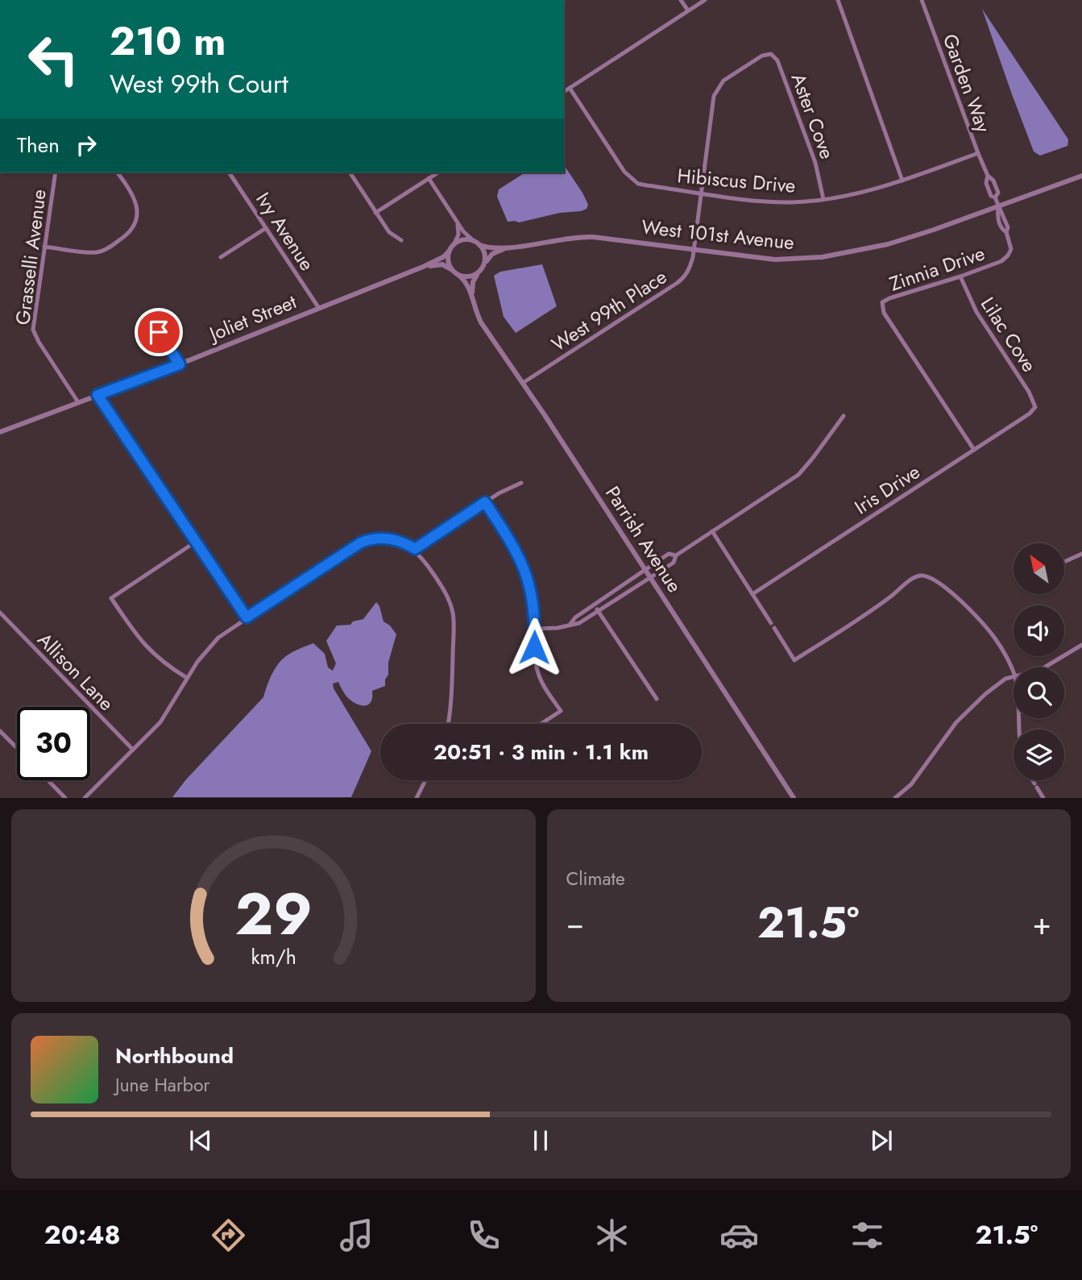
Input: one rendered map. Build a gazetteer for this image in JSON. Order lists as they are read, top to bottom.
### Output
{
  "streets": {
    "street": [
      "Garden Way",
      "Aster Cove",
      "Hibiscus Drive",
      "Ivy Avenue",
      "West 101st Avenue",
      "Grasselli Avenue",
      "Zinnia Drive",
      "West 99th Place",
      "Joliet Street",
      "Lilac Cove",
      "Iris Drive",
      "Parrish Avenue",
      "Allison Lane"
    ]
  },
  "crossings": [
    ["Garden Way", "Hibiscus Drive"],
    ["Garden Way", "West 101st Avenue"],
    ["Garden Way", "Zinnia Drive"],
    ["Aster Cove", "Hibiscus Drive"],
    ["Aster Cove", "West 99th Place"],
    ["Hibiscus Drive", "West 99th Place"],
    ["Ivy Avenue", "Joliet Street"],
    ["West 101st Avenue", "Zinnia Drive"],
    ["West 101st Avenue", "West 99th Place"],
    ["West 101st Avenue", "Joliet Street"],
    ["West 101st Avenue", "Parrish Avenue"],
    ["Grasselli Avenue", "Joliet Street"],
    ["Zinnia Drive", "Lilac Cove"],
    ["Zinnia Drive", "Iris Drive"],
    ["West 99th Place", "Parrish Avenue"],
    ["Joliet Street", "Parrish Avenue"],
    ["Lilac Cove", "Iris Drive"]
  ],
  "north": "top left",
  "page": {
    "turn": ["210 m", "West 99th Court"],
    "then": "Then",
    "limit": "30",
    "trip": "20:51 · 3 min · 1.1 km",
    "tile": "Climate",
    "heat": ["−", "21.5°", "+"],
    "song": ["Northbound", "June Harbor"],
    "tabs": ["20:48", "21.5°"],
    "gauge": ["29", "km/h"]
  }
}
